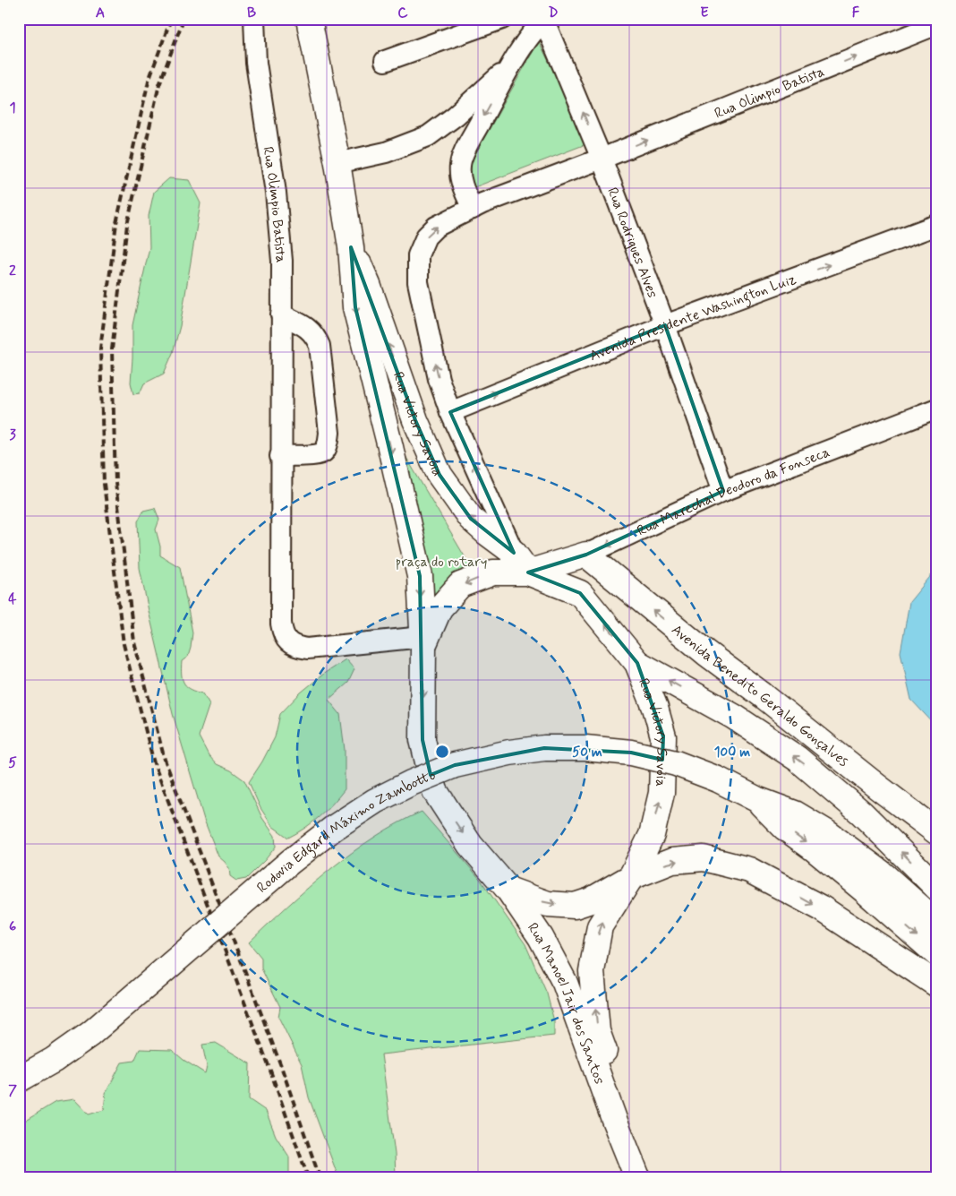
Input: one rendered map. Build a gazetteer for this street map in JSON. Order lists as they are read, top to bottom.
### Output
{
  "streets": {
    "main road": [
      "Rua Victory Savóia",
      "Rua Marechal Deodoro da Fonseca",
      "Avenida Benedito Geraldo Gonçalves",
      "Rua Victory Savoia",
      "Rodovia Edgard Máximo Zambotto",
      "Rua Manoel Jair dos Santos"
    ],
    "street": ["Rua Olimpio Batista", "Rua Rodrigues Alves", "Avenida Presidente Washington Luiz"]
  },
  "crossings": [
    ["Rua Olimpio Batista", "Rua Rodrigues Alves"],
    ["Rua Olimpio Batista", "Rua Manoel Jair dos Santos"],
    ["Rua Rodrigues Alves", "Avenida Presidente Washington Luiz"],
    ["Rua Rodrigues Alves", "Rua Marechal Deodoro da Fonseca"],
    ["Rua Victory Savóia", "Rua Marechal Deodoro da Fonseca"],
    ["Rua Victory Savóia", "Rua Victory Savoia"],
    ["Rua Victory Savóia", "Rua Manoel Jair dos Santos"],
    ["Rua Marechal Deodoro da Fonseca", "Avenida Benedito Geraldo Gonçalves"],
    ["Rua Marechal Deodoro da Fonseca", "Rua Victory Savoia"],
    ["Rua Victory Savoia", "Rua Manoel Jair dos Santos"]
  ],
  "one_way": [
    "Avenida Presidente Washington Luiz",
    "Rua Victory Savóia",
    "Rua Victory Savoia",
    "Rua Manoel Jair dos Santos"
  ],
  "parks": ["praça do rotary"],
  "grid": {
    "columns": [
      "A",
      "B",
      "C",
      "D",
      "E",
      "F"
    ],
    "rows": [
      "1",
      "2",
      "3",
      "4",
      "5",
      "6",
      "7"
    ]
  },
  "rings": ["50 m", "100 m"]
}
